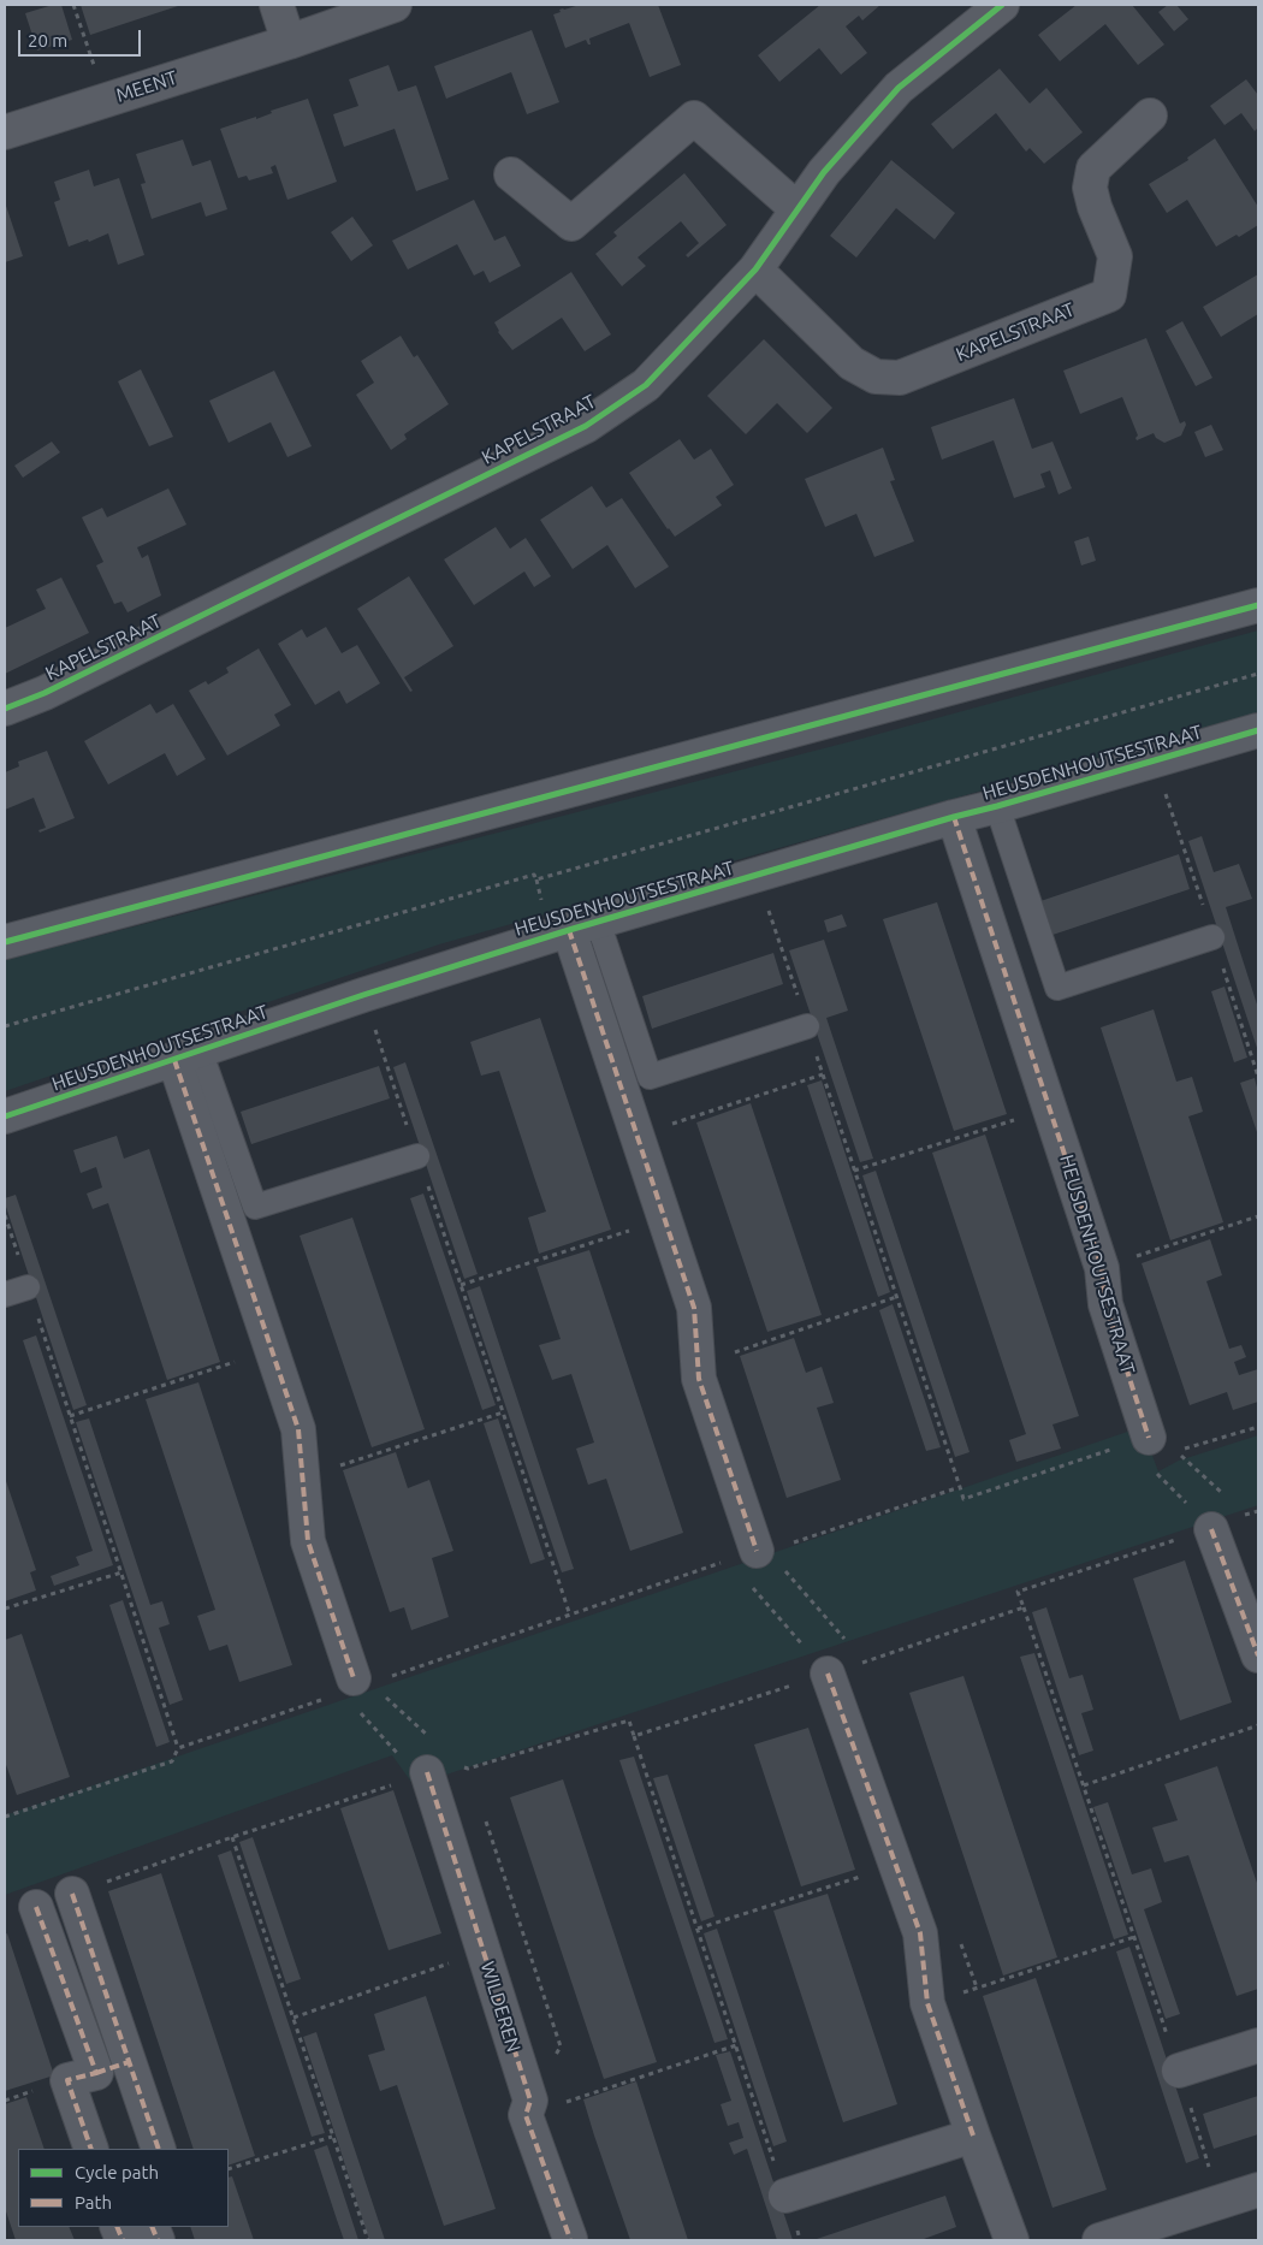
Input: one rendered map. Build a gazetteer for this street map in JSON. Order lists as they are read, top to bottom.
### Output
{
  "streets": {
    "street": [
      "MEENT",
      "KAPELSTRAAT",
      "HEUSDENHOUTSESTRAAT",
      "WILDEREN"
    ]
  },
  "legend": ["Cycle path", "Path"],
  "scale_bar": "20 m"
}
